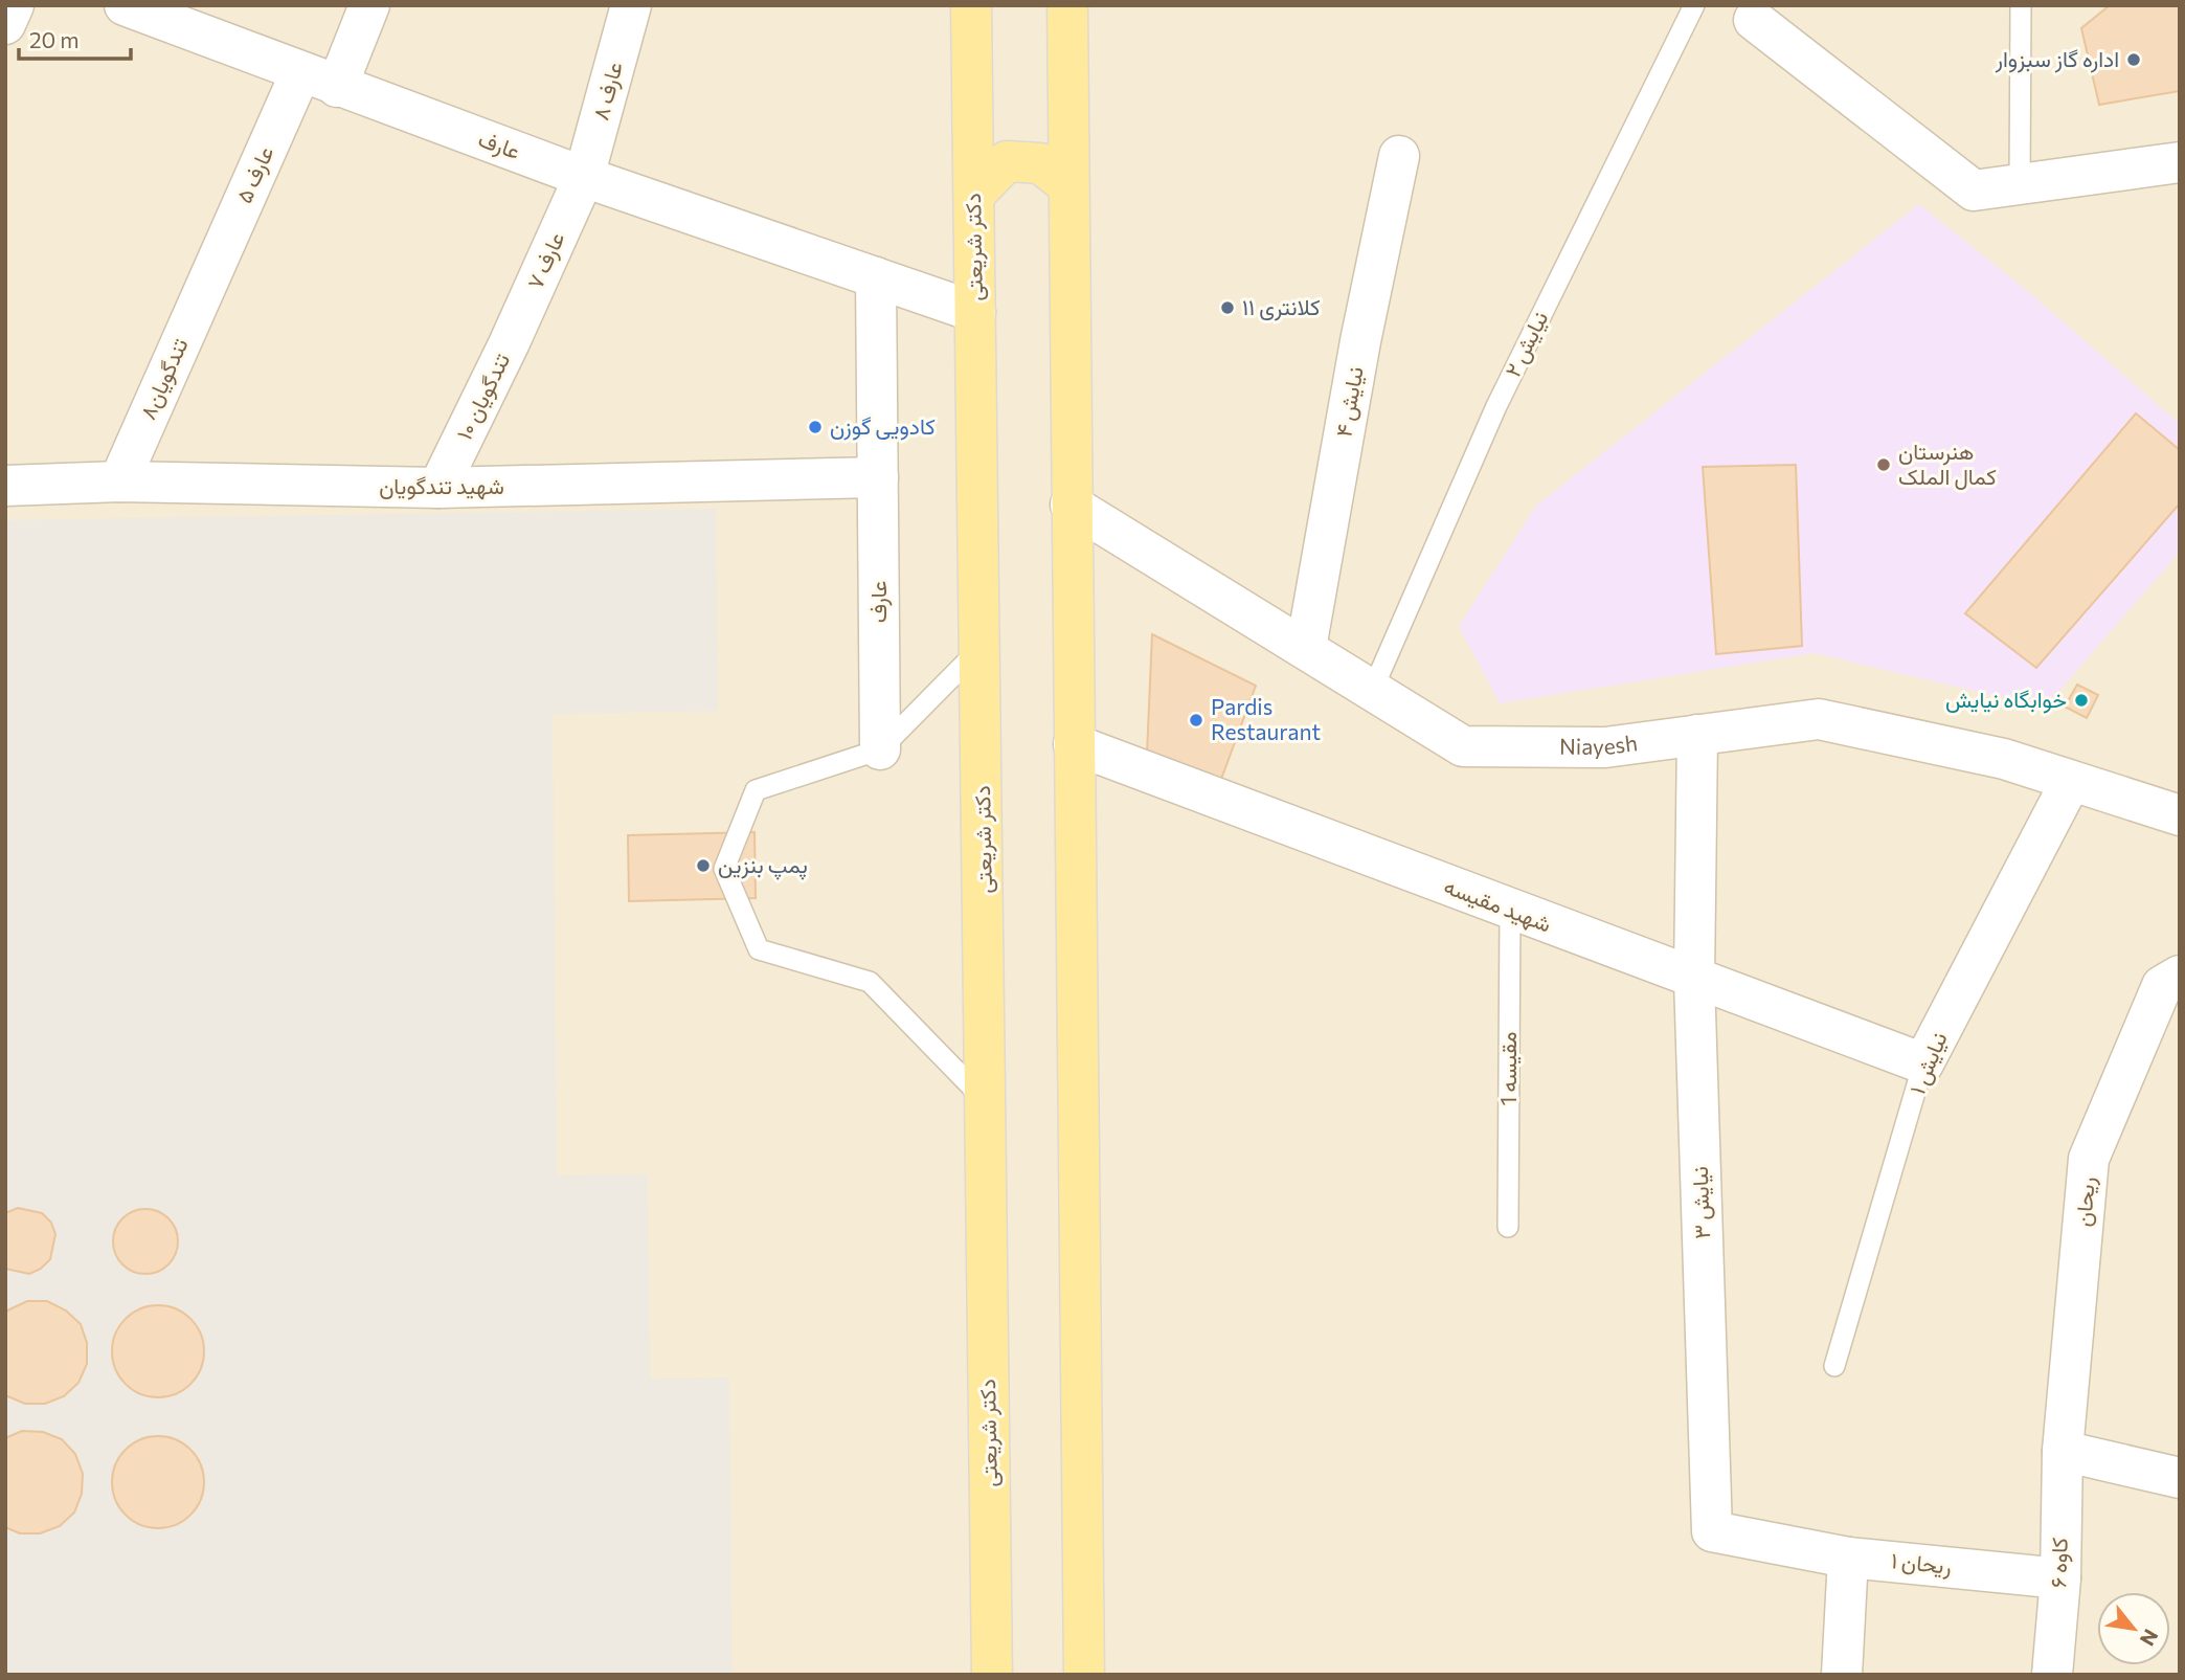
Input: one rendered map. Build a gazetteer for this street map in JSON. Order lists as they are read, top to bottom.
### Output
{
  "streets": {
    "main road": ["دکتر شریعتی"],
    "street": [
      "عارف ۸",
      "عارف",
      "عارف ۵",
      "عارف ۷",
      "تندگویان۸",
      "تندگویان ۱۰",
      "نیایش ۴",
      "شهید تندگویان",
      "Niayesh",
      "شهید مقیسه",
      "نیایش ۱",
      "ریحان",
      "نیایش ۳",
      "کاوه ۶",
      "ریحان ۱"
    ],
    "lane": ["نیایش ۲", "مقیسه 1"]
  },
  "crossings": [
    ["عارف ۸", "عارف"],
    ["عارف ۸", "عارف ۷"],
    ["عارف", "عارف ۵"],
    ["عارف", "دکتر شریعتی"],
    ["عارف", "عارف ۷"],
    ["عارف", "شهید تندگویان"],
    ["عارف ۵", "تندگویان۸"],
    ["عارف ۷", "تندگویان ۱۰"],
    ["نیایش ۲", "Niayesh"],
    ["تندگویان۸", "شهید تندگویان"],
    ["تندگویان ۱۰", "شهید تندگویان"],
    ["نیایش ۴", "Niayesh"],
    ["Niayesh", "نیایش ۱"],
    ["Niayesh", "نیایش ۳"],
    ["شهید مقیسه", "نیایش ۱"],
    ["شهید مقیسه", "مقیسه 1"],
    ["شهید مقیسه", "نیایش ۳"],
    ["ریحان", "کاوه ۶"],
    ["نیایش ۳", "ریحان ۱"],
    ["کاوه ۶", "ریحان ۱"]
  ],
  "places": [
    "اداره گاز سبزوار",
    "کلانتری ۱۱",
    "کادویی گوزن",
    "هنرستان کمال الملک",
    "خوابگاه نیایش",
    "Pardis Restaurant",
    "پمپ بنزین"
  ],
  "scale_bar": "20 m",
  "north": "bottom right"
}
